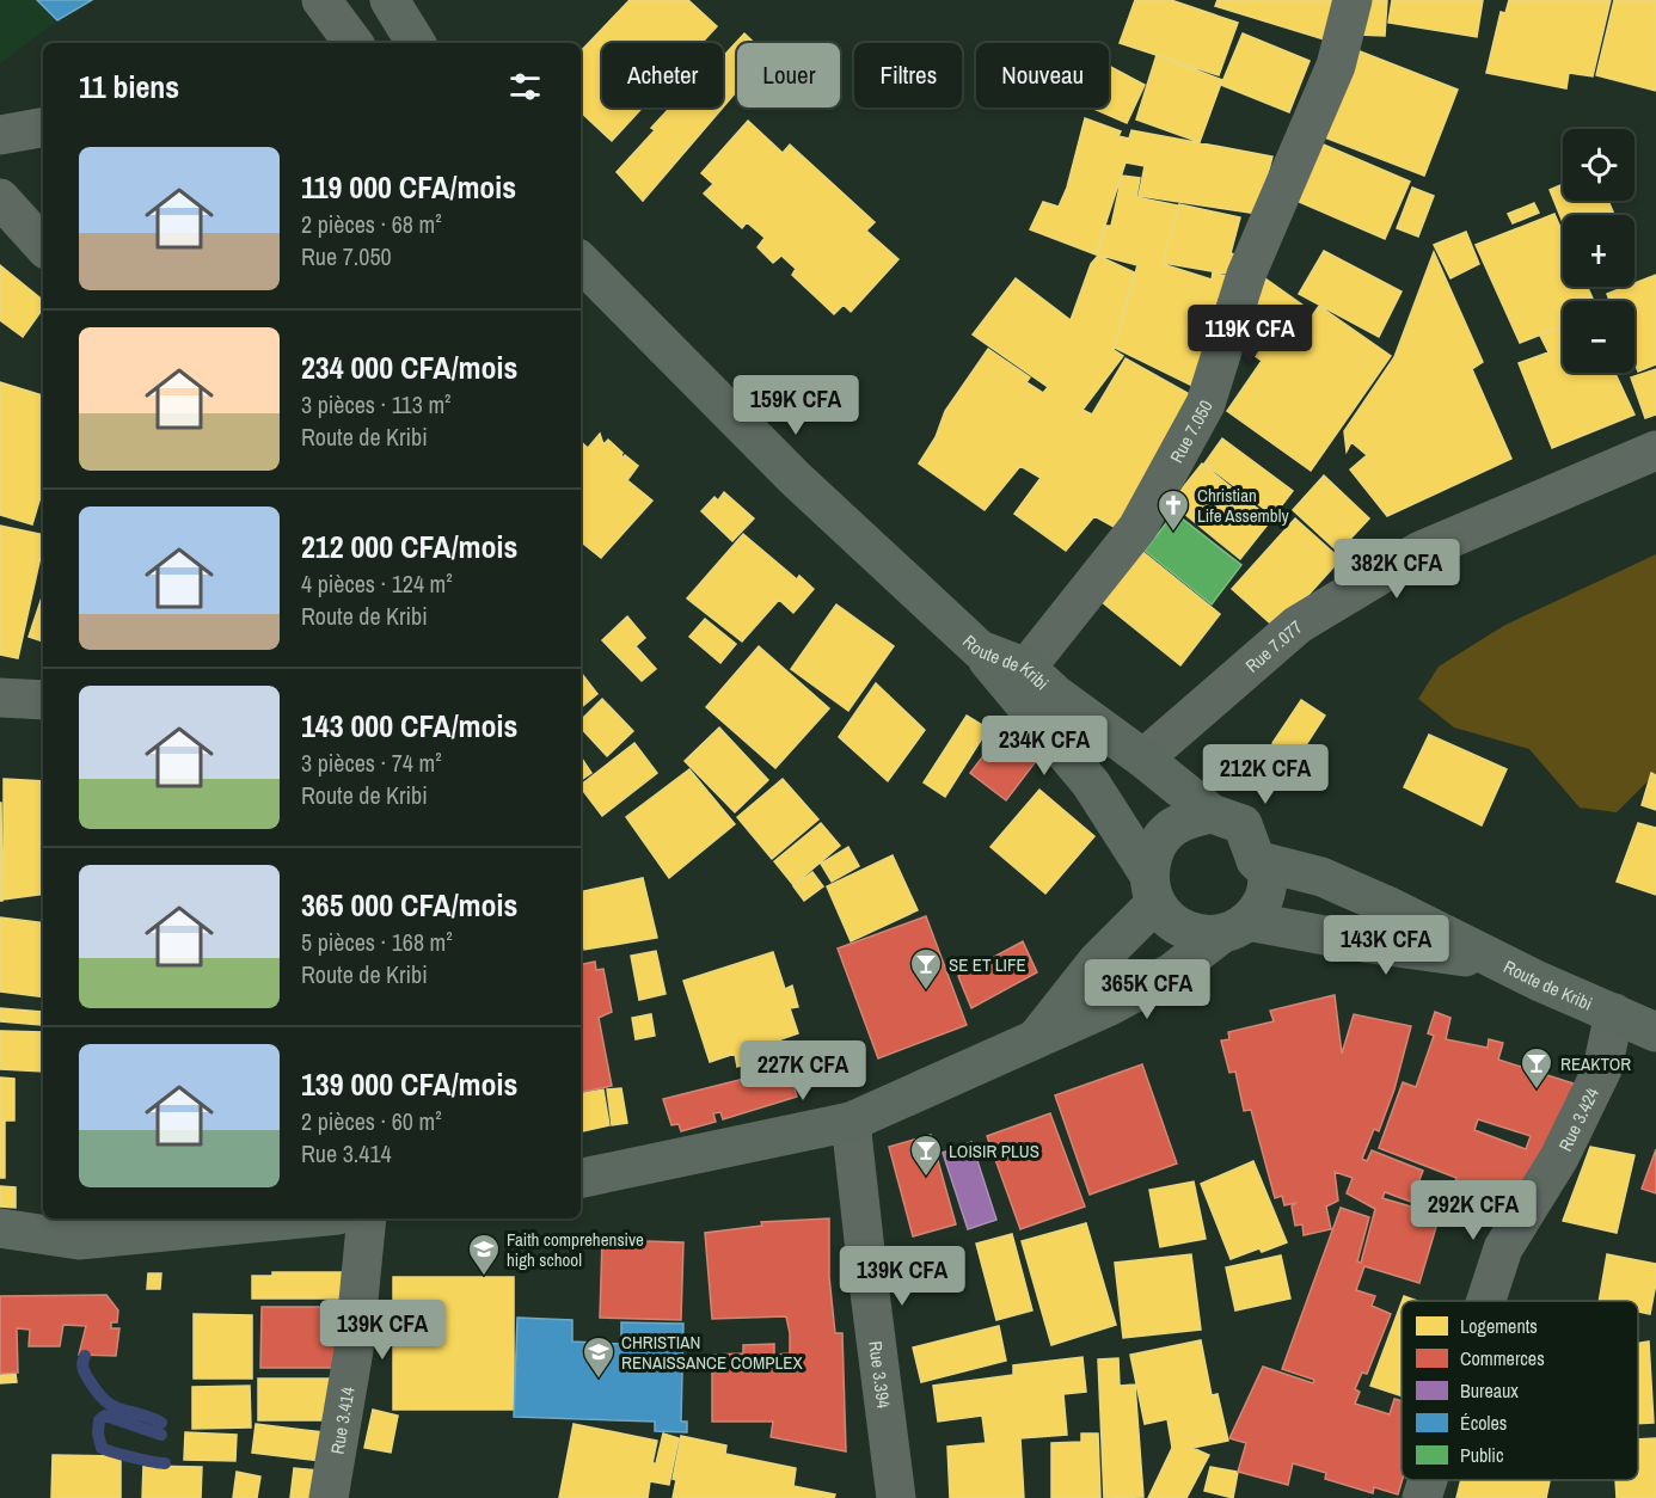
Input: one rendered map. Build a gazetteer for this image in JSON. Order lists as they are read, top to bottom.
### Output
{
  "streets": {
    "main road": ["Route de Kribi"],
    "street": [
      "Rue 7.050",
      "Rue 7.077",
      "Rue 3.424",
      "Rue 3.394",
      "Rue 3.414"
    ]
  },
  "crossings": [
    ["Rue 7.050", "Route de Kribi"],
    ["Rue 7.077", "Route de Kribi"],
    ["Route de Kribi", "Rue 3.424"]
  ],
  "places": {
    "church": ["Christian Life Assembly"],
    "bar": ["SE ET LIFE", "REAKTOR", "LOISIR PLUS"],
    "school or university": ["Faith comprehensive high school", "CHRISTIAN RENAISSANCE COMPLEX"]
  },
  "legend": [
    "Logements",
    "Commerces",
    "Bureaux",
    "Écoles",
    "Public"
  ],
  "page": {
    "chip": [
      "Acheter",
      "Louer",
      "Filtres",
      "Nouveau"
    ],
    "heading": "11 biens",
    "map_buttons": ["+", "−"],
    "list": [
      {
        "name": "119 000 CFA/mois",
        "note": "2 pièces · 68 m² · Rue 7.050"
      },
      {
        "name": "234 000 CFA/mois",
        "note": "3 pièces · 113 m² · Route de Kribi"
      },
      {
        "name": "212 000 CFA/mois",
        "note": "4 pièces · 124 m² · Route de Kribi"
      },
      {
        "name": "143 000 CFA/mois",
        "note": "3 pièces · 74 m² · Route de Kribi"
      },
      {
        "name": "365 000 CFA/mois",
        "note": "5 pièces · 168 m² · Route de Kribi"
      },
      {
        "name": "139 000 CFA/mois",
        "note": "2 pièces · 60 m² · Rue 3.414"
      }
    ],
    "price": [
      "119K CFA",
      "159K CFA",
      "382K CFA",
      "234K CFA",
      "212K CFA",
      "143K CFA",
      "365K CFA",
      "227K CFA",
      "292K CFA",
      "139K CFA",
      "139K CFA"
    ]
  }
}
